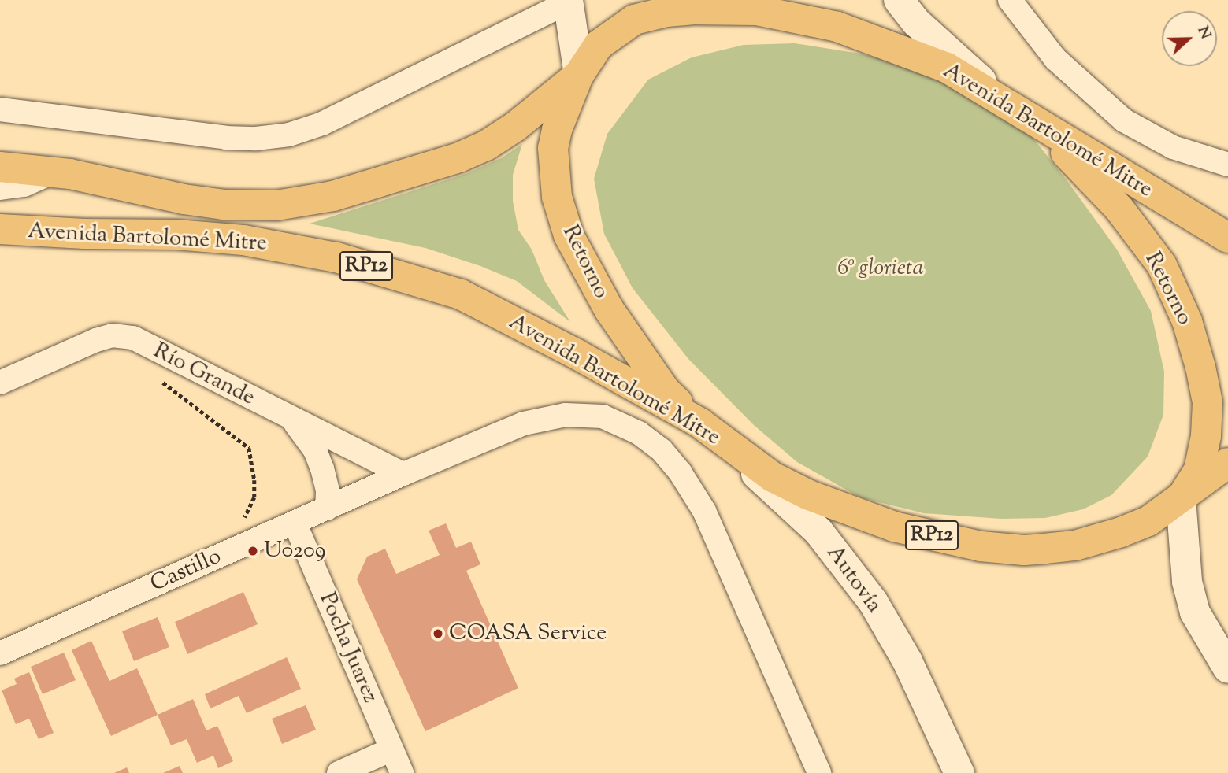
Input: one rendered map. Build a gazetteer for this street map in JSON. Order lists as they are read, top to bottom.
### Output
{
  "streets": {
    "main road": ["Avenida Bartolomé Mitre", "Retorno", "RP12"],
    "street": [
      "Río Grande",
      "Castillo",
      "Autovía",
      "Pocha Juarez"
    ]
  },
  "crossings": [
    ["Avenida Bartolomé Mitre", "Retorno"],
    ["Avenida Bartolomé Mitre", "Autovía"],
    ["Retorno", "Autovía"],
    ["Río Grande", "Castillo"],
    ["Castillo", "Pocha Juarez"]
  ],
  "parks": ["6º glorieta"],
  "places": ["U0209", "COASA Service"],
  "north": "right"
}
